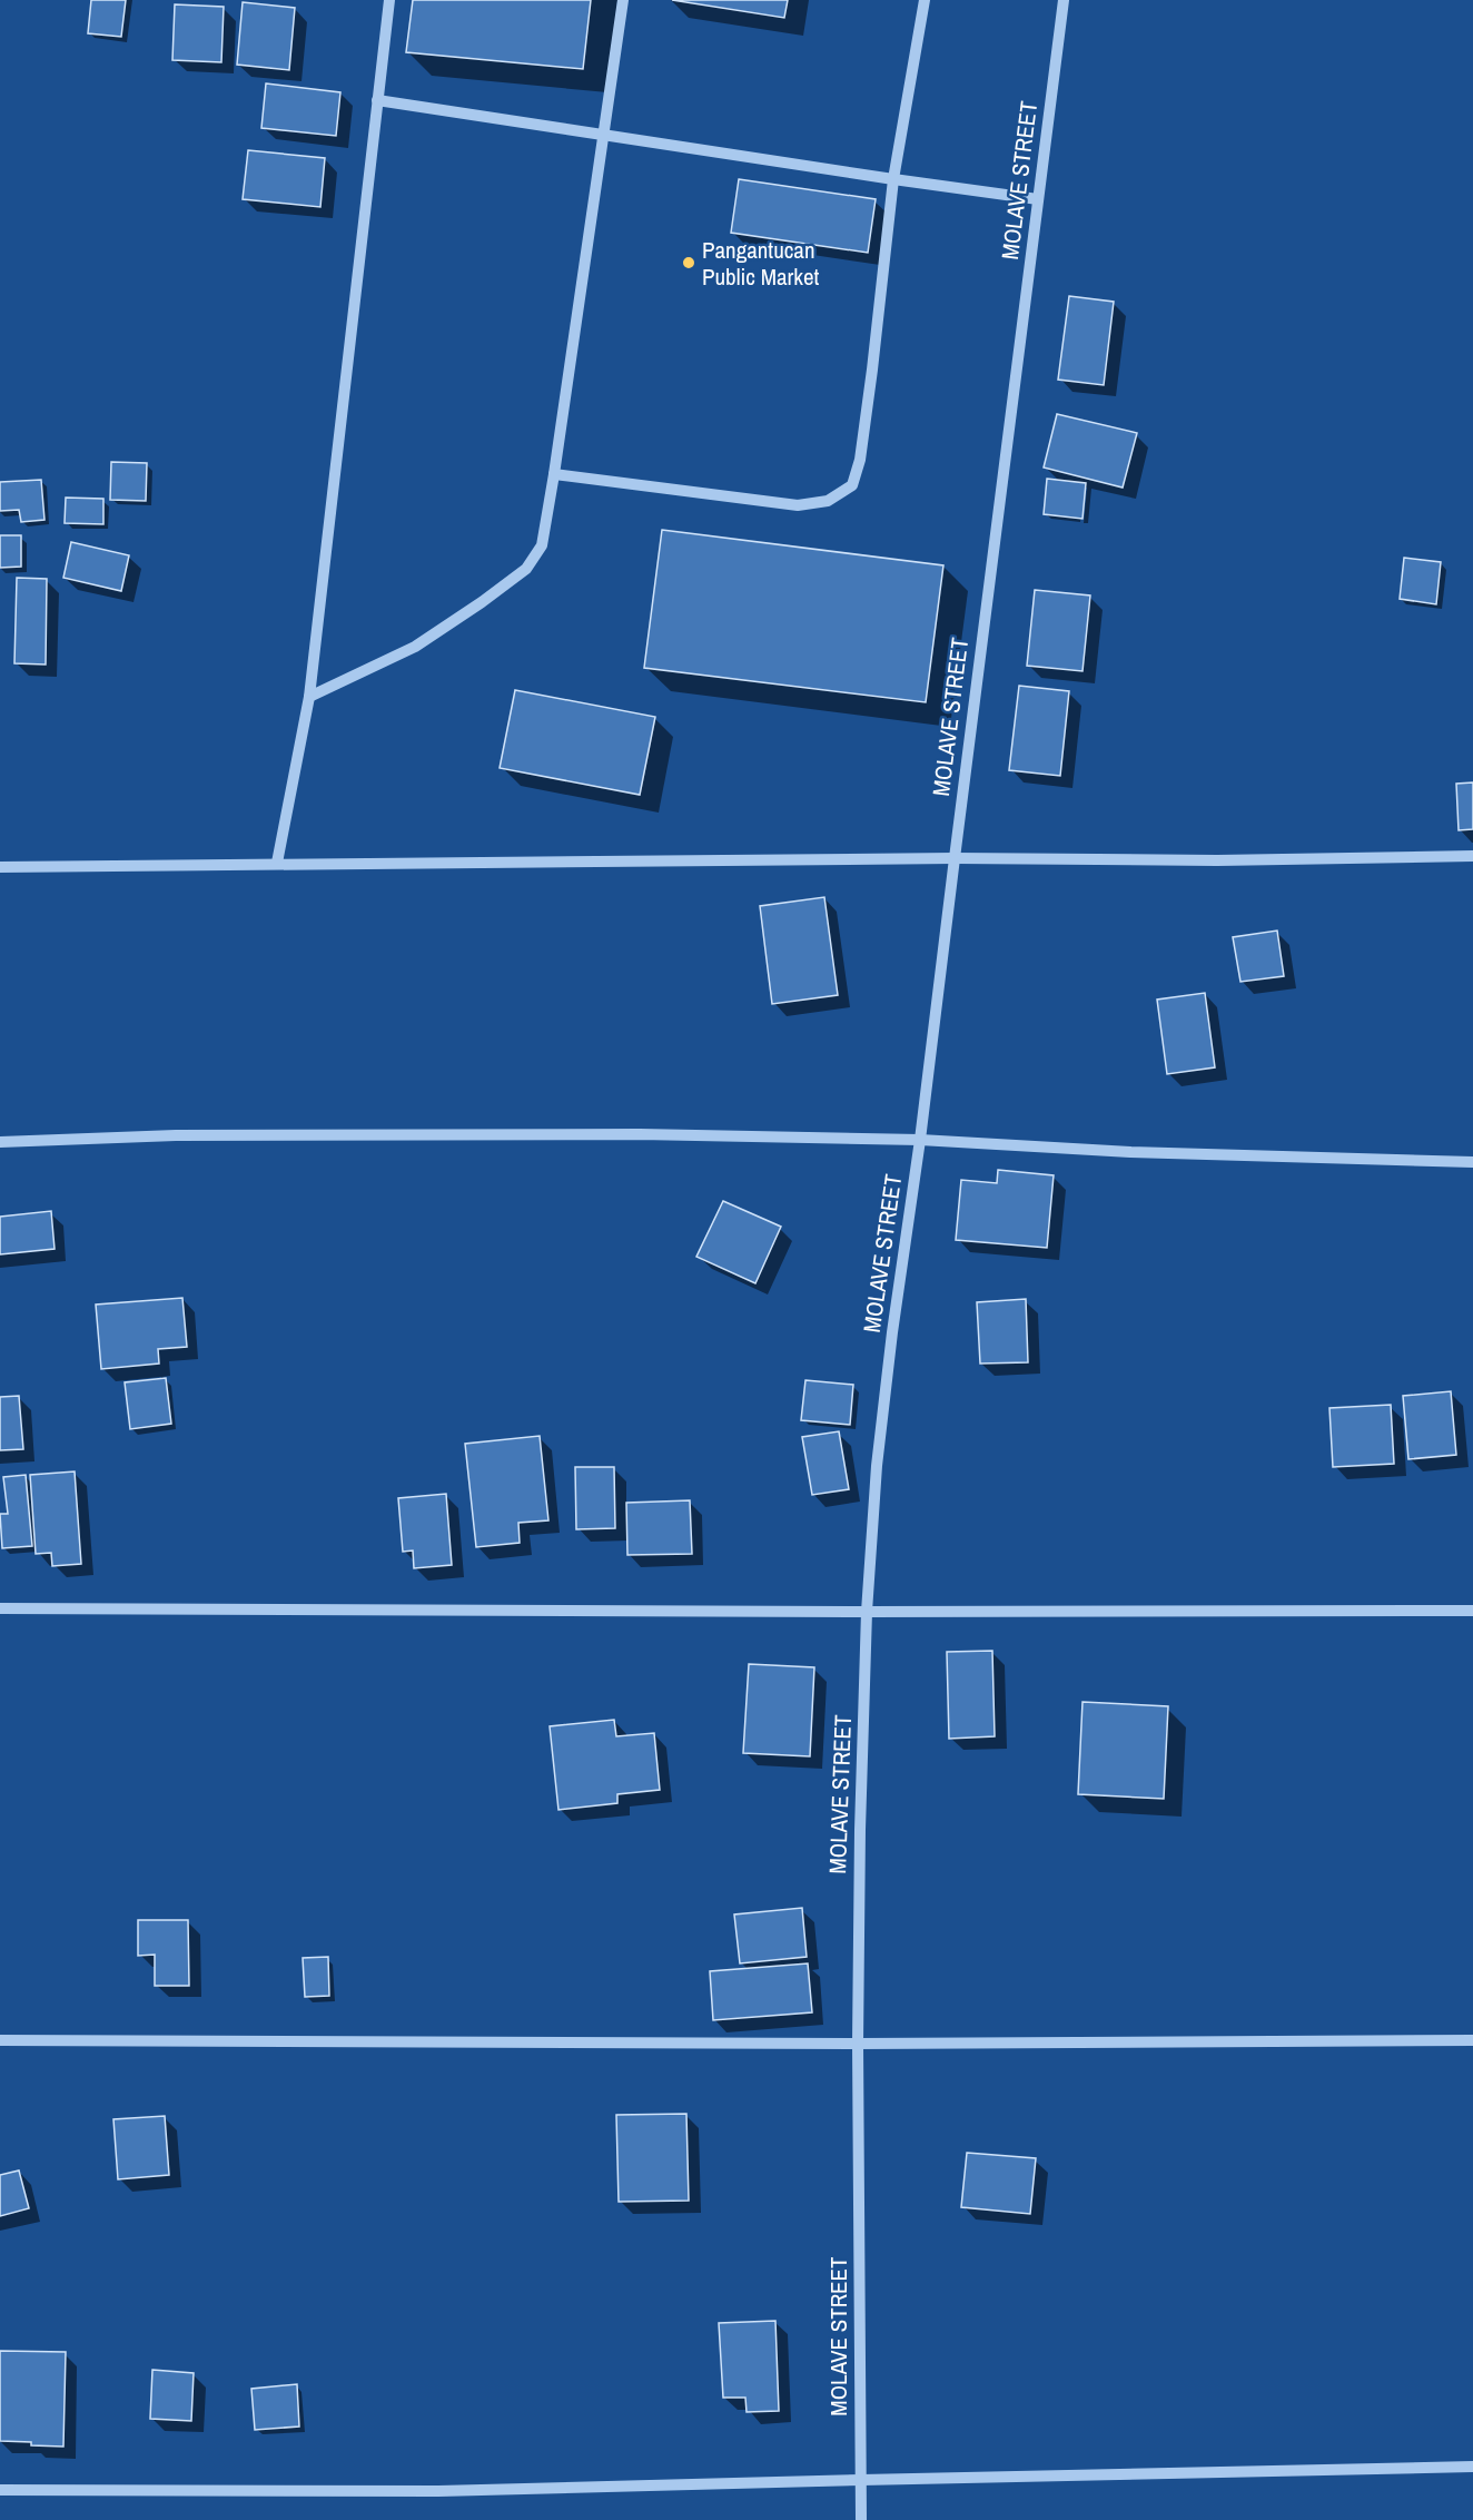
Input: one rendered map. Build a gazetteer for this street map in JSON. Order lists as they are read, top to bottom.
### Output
{
  "streets": {
    "street": ["MOLAVE STREET"]
  },
  "places": ["Pangantucan Public Market"]
}
